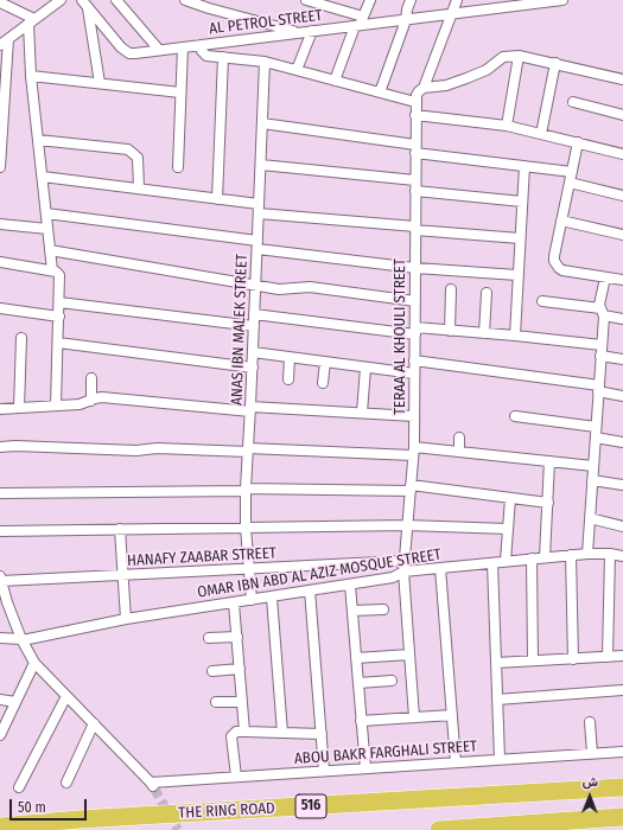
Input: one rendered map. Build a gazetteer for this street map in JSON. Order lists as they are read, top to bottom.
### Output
{
  "streets": {
    "highway": ["516", "THE RING ROAD"],
    "street": [
      "AL PETROL STREET",
      "ANAS IBN MALEK STREET",
      "TERAA AL KHOULI STREET",
      "HANAFY ZAABAR STREET",
      "OMAR IBN ABD AL AZIZ MOSQUE STREET",
      "ABOU BAKR FARGHALI STREET"
    ]
  },
  "crossings": [
    ["ANAS IBN MALEK STREET", "HANAFY ZAABAR STREET"],
    ["ANAS IBN MALEK STREET", "OMAR IBN ABD AL AZIZ MOSQUE STREET"],
    ["TERAA AL KHOULI STREET", "HANAFY ZAABAR STREET"],
    ["TERAA AL KHOULI STREET", "OMAR IBN ABD AL AZIZ MOSQUE STREET"]
  ],
  "scale_bar": "50 m",
  "north": "top"
}
